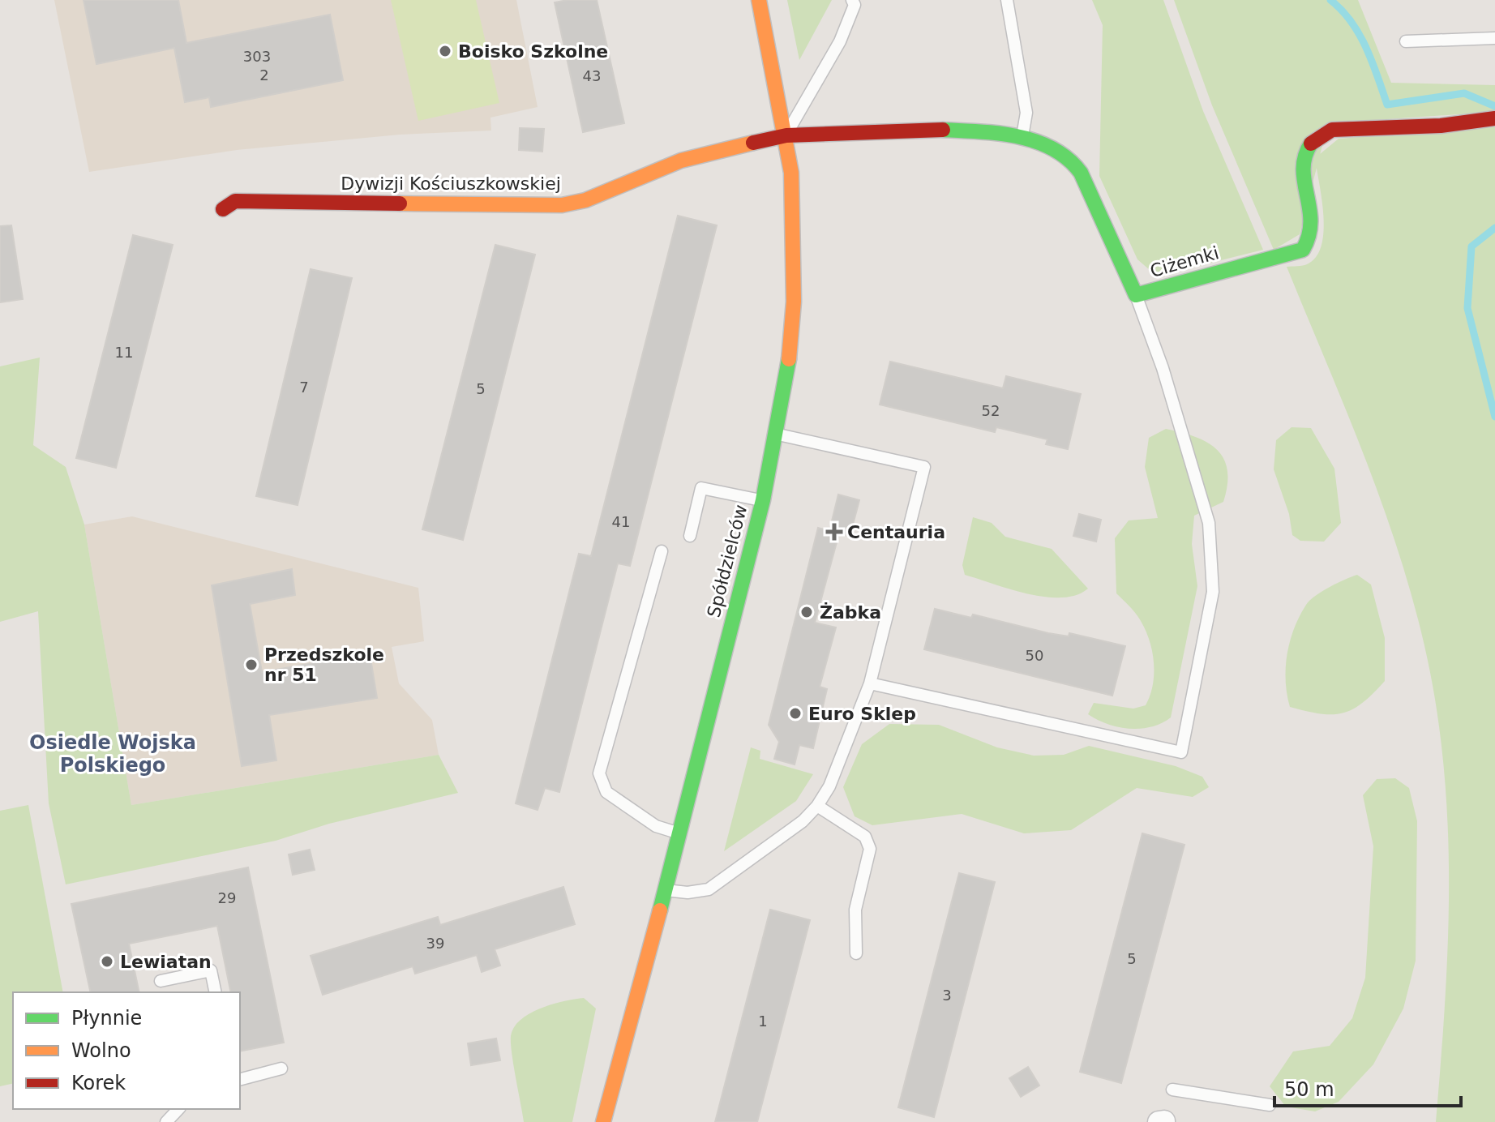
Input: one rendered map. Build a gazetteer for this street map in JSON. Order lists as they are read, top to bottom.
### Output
{
  "streets": {
    "street": ["Dywizji Kościuszkowskiej", "Ciżemki", "Spółdzielców"]
  },
  "crossings": [
    ["Dywizji Kościuszkowskiej", "Ciżemki"],
    ["Dywizji Kościuszkowskiej", "Spółdzielców"],
    ["Ciżemki", "Spółdzielców"]
  ],
  "districts": ["Osiedle Wojska Polskiego"],
  "places": {
    "other": [
      "Boisko Szkolne",
      "Żabka",
      "Przedszkole nr 51",
      "Euro Sklep",
      "Lewiatan"
    ],
    "health": ["Centauria"]
  },
  "house_numbers": [
    "303",
    "2",
    "43",
    "11",
    "7",
    "5",
    "52",
    "41",
    "50",
    "29",
    "39",
    "5",
    "3",
    "1"
  ],
  "legend": ["Płynnie", "Wolno", "Korek"],
  "scale_bar": "50 m"
}
